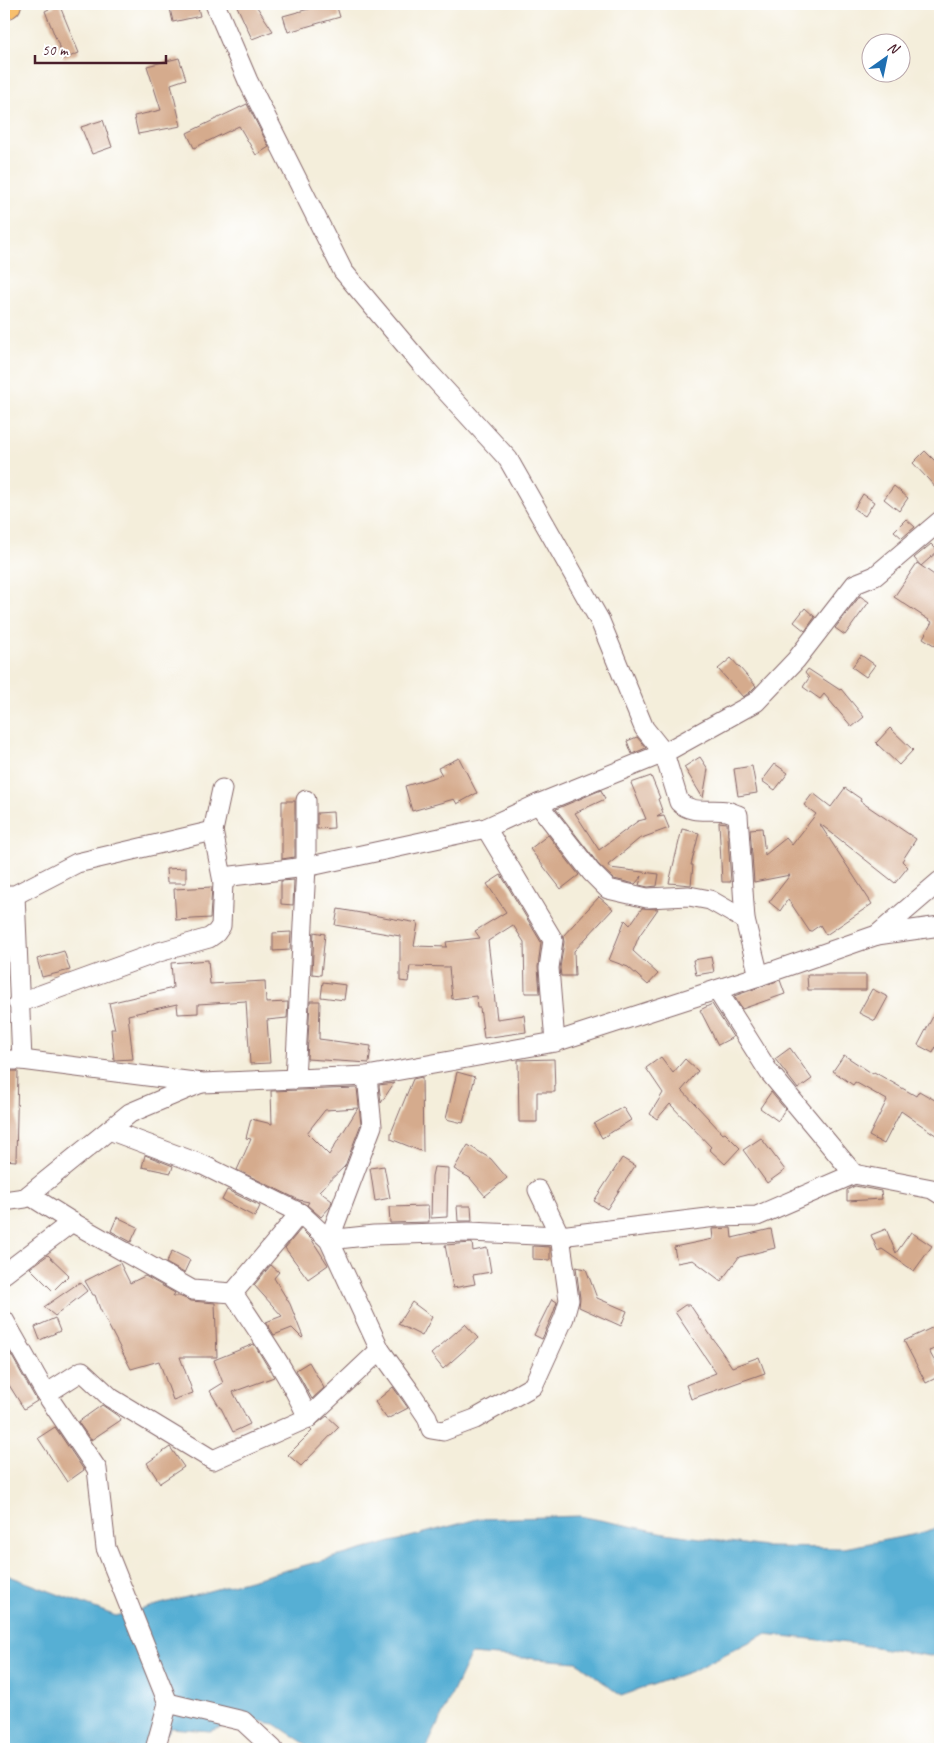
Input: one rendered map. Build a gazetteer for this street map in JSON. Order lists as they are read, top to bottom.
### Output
{
  "scale_bar": "50 m",
  "north": "top right"
}
